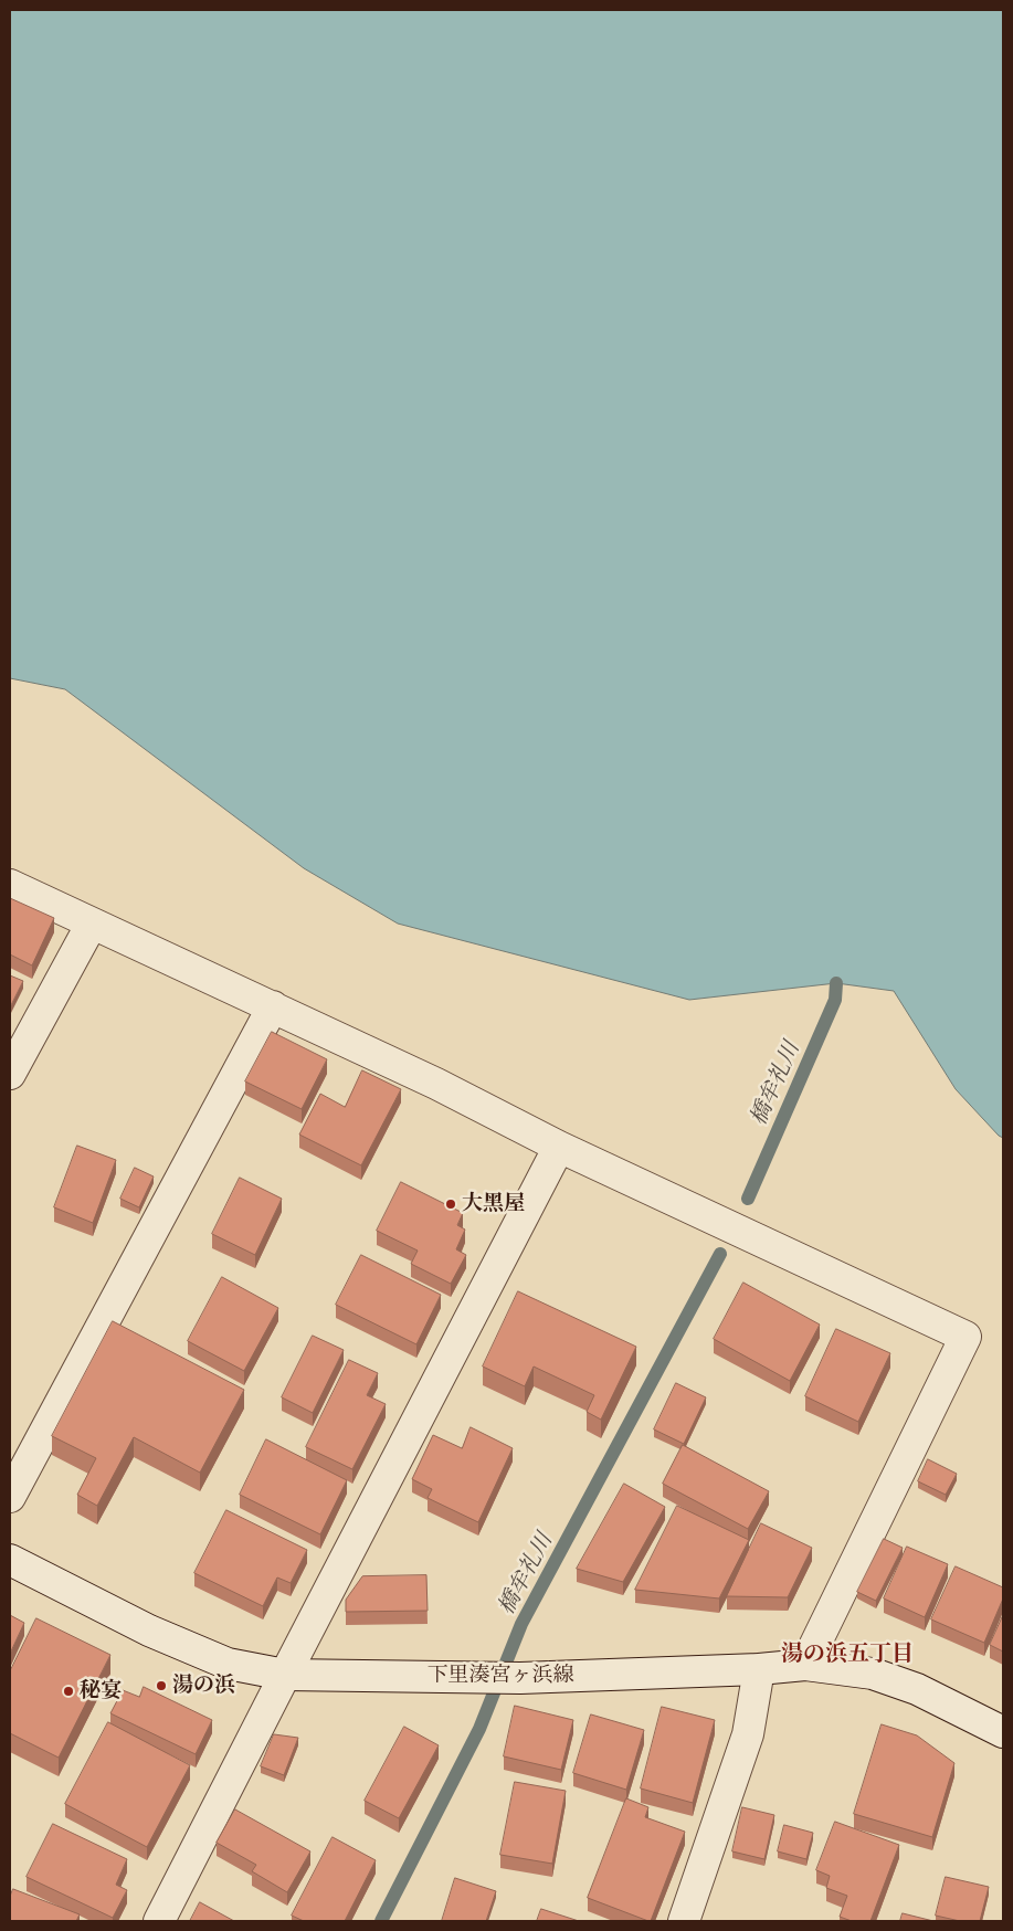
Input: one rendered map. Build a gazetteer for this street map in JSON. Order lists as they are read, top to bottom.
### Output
{
  "streets": {
    "street": ["下里湊宮ヶ浜線"]
  },
  "districts": ["湯の浜五丁目"],
  "water": ["橋牟礼川"],
  "places": ["大黑屋", "湯の浜", "秘宴"]
}
